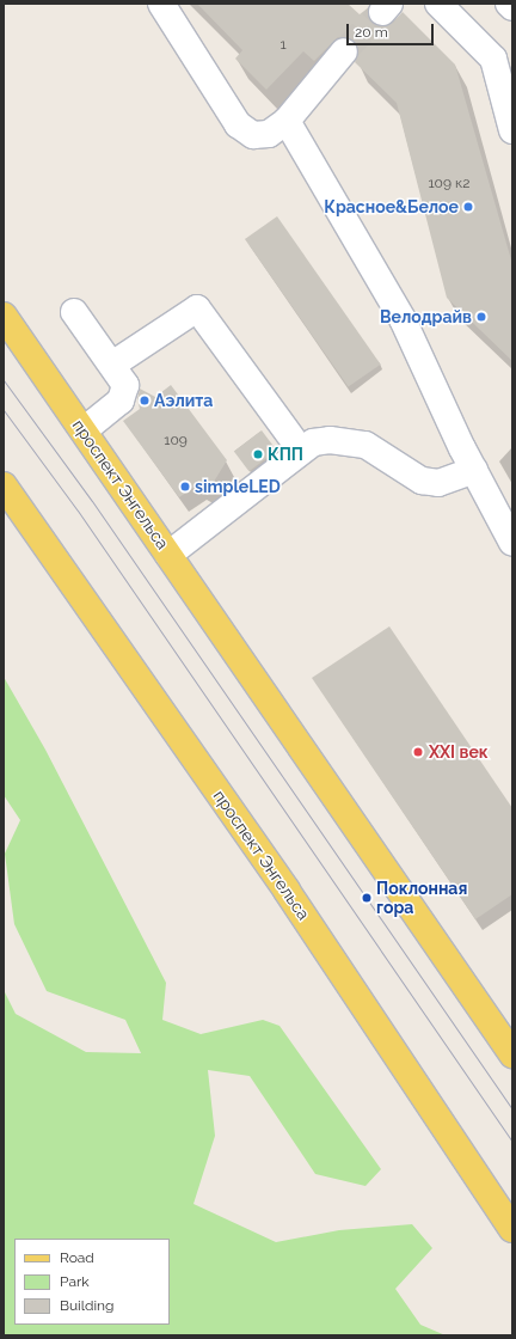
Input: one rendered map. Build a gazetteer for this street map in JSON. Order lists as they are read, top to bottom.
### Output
{
  "streets": {
    "main road": ["проспект Энгельса"]
  },
  "places": [
    "Красное&Белое",
    "Велодрайв",
    "Аэлита",
    "КПП",
    "simpleLED",
    "XXI век",
    "Поклонная гора"
  ],
  "house_numbers": ["1", "109 к2", "109"],
  "legend": ["Road", "Park", "Building"],
  "scale_bar": "20 m"
}
